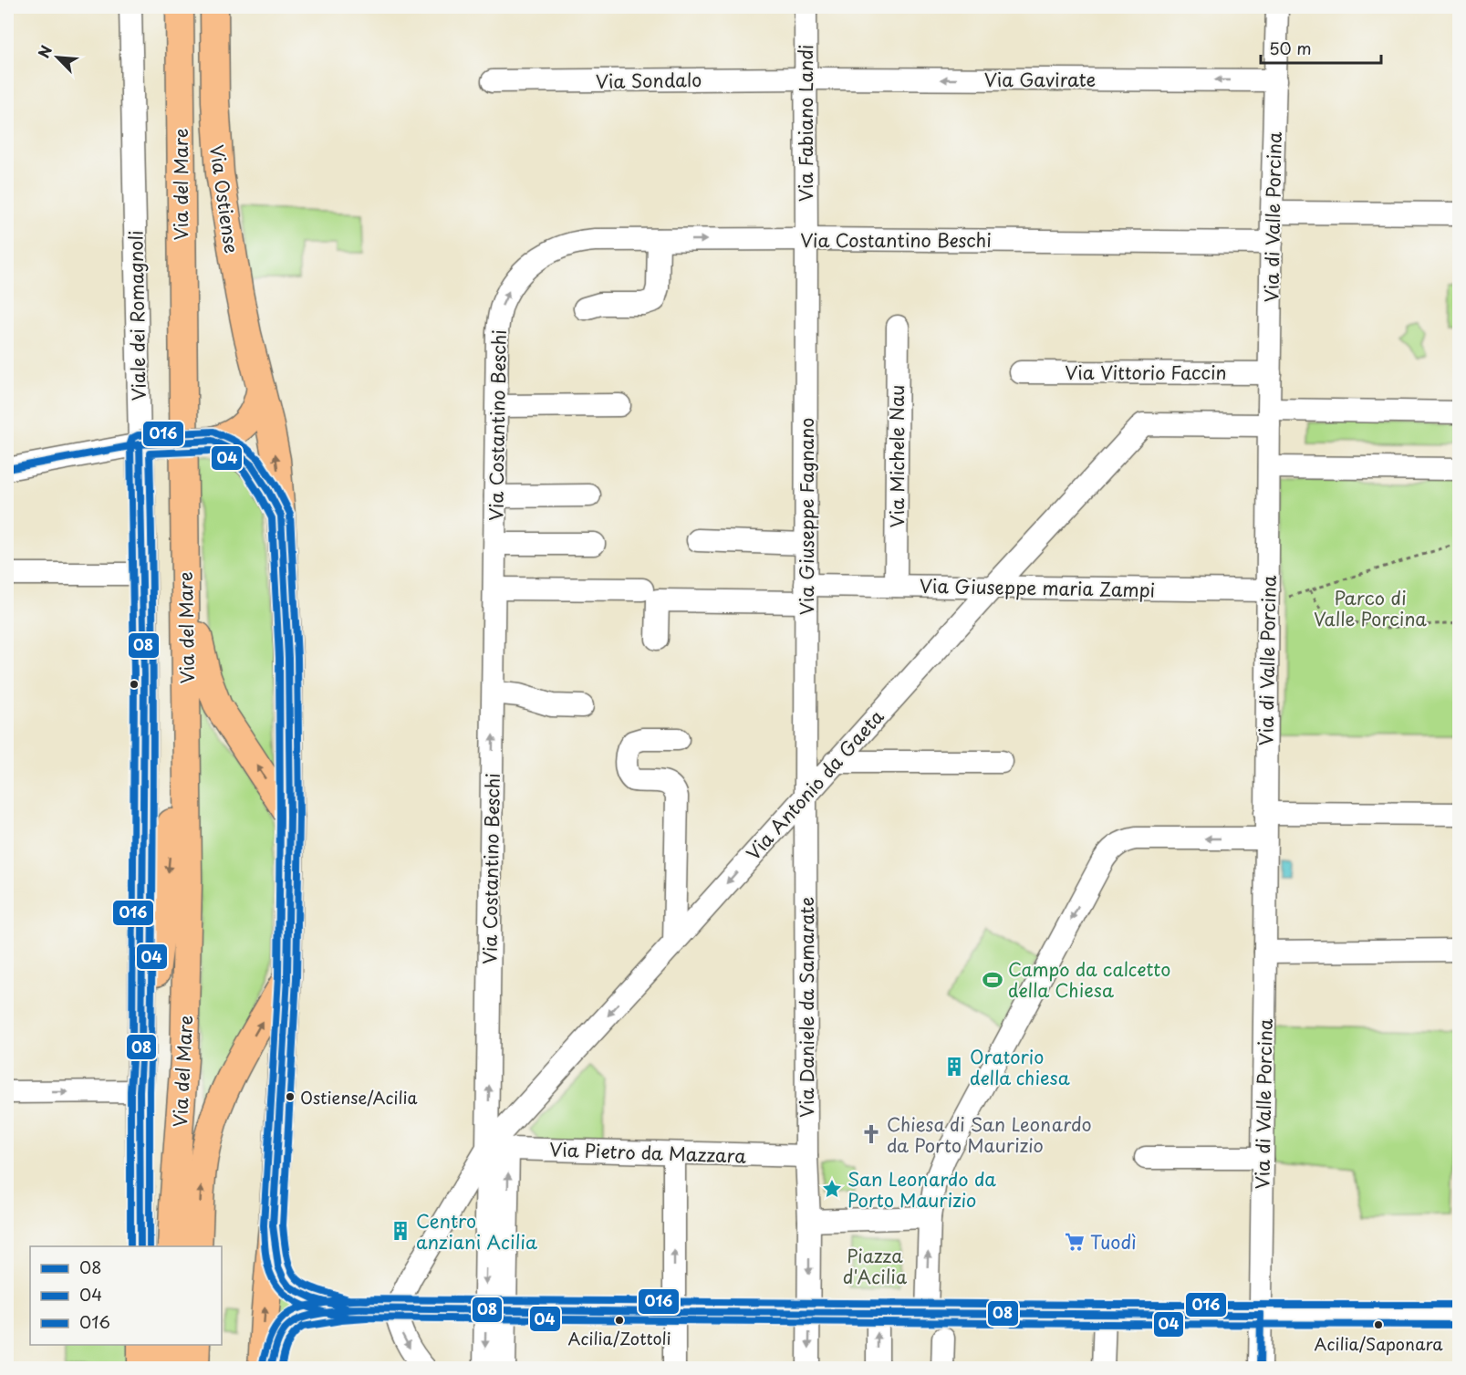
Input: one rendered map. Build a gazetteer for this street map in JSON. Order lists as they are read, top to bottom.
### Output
{
  "streets": {
    "main road": ["Via del Mare", "Via Ostiense", "Viale dei Romagnoli"],
    "street": [
      "Via Gavirate",
      "Via Sondalo",
      "Via Fabiano Landi",
      "Via di Valle Porcina",
      "Via Costantino Beschi",
      "Via Vittorio Faccin",
      "Via Michele Nau",
      "Via Giuseppe Fagnano",
      "Via Giuseppe maria Zampi",
      "Via Antonio da Gaeta",
      "Via Daniele da Samarate",
      "Via Pietro da Mazzara"
    ]
  },
  "crossings": [
    ["Via Gavirate", "Via Sondalo"],
    ["Via Gavirate", "Via Fabiano Landi"],
    ["Via Gavirate", "Via di Valle Porcina"],
    ["Via Sondalo", "Via Fabiano Landi"],
    ["Via Fabiano Landi", "Via Costantino Beschi"],
    ["Via Fabiano Landi", "Via Giuseppe Fagnano"],
    ["Via Ostiense", "Viale dei Romagnoli"],
    ["Via di Valle Porcina", "Via Costantino Beschi"],
    ["Via di Valle Porcina", "Via Vittorio Faccin"],
    ["Via di Valle Porcina", "Via Giuseppe maria Zampi"],
    ["Via di Valle Porcina", "Via Antonio da Gaeta"],
    ["Via Costantino Beschi", "Via Giuseppe Fagnano"],
    ["Via Costantino Beschi", "Via Antonio da Gaeta"],
    ["Via Costantino Beschi", "Via Pietro da Mazzara"],
    ["Via Michele Nau", "Via Giuseppe maria Zampi"],
    ["Via Giuseppe Fagnano", "Via Giuseppe maria Zampi"],
    ["Via Giuseppe Fagnano", "Via Antonio da Gaeta"],
    ["Via Giuseppe Fagnano", "Via Daniele da Samarate"],
    ["Via Giuseppe maria Zampi", "Via Antonio da Gaeta"],
    ["Via Antonio da Gaeta", "Via Daniele da Samarate"],
    ["Via Antonio da Gaeta", "Via Pietro da Mazzara"],
    ["Via Daniele da Samarate", "Via Pietro da Mazzara"]
  ],
  "one_way": ["Via Gavirate"],
  "parks": ["Parco di Valle Porcina", "Piazza d'Acilia"],
  "places": {
    "sports": ["Campo da calcetto della Chiesa"],
    "building": ["Oratorio della chiesa", "Centro anziani Acilia"],
    "other": ["Ostiense/Acilia", "Acilia/Zottoli", "Acilia/Saponara"],
    "church": ["Chiesa di San Leonardo da Porto Maurizio"],
    "place": ["San Leonardo da Porto Maurizio"],
    "supermarket": ["Tuodì"]
  },
  "lines": ["transit line 016", "transit line 08", "transit line 04"],
  "legend": ["08", "04", "016"],
  "scale_bar": "50 m",
  "north": "top left"
}
